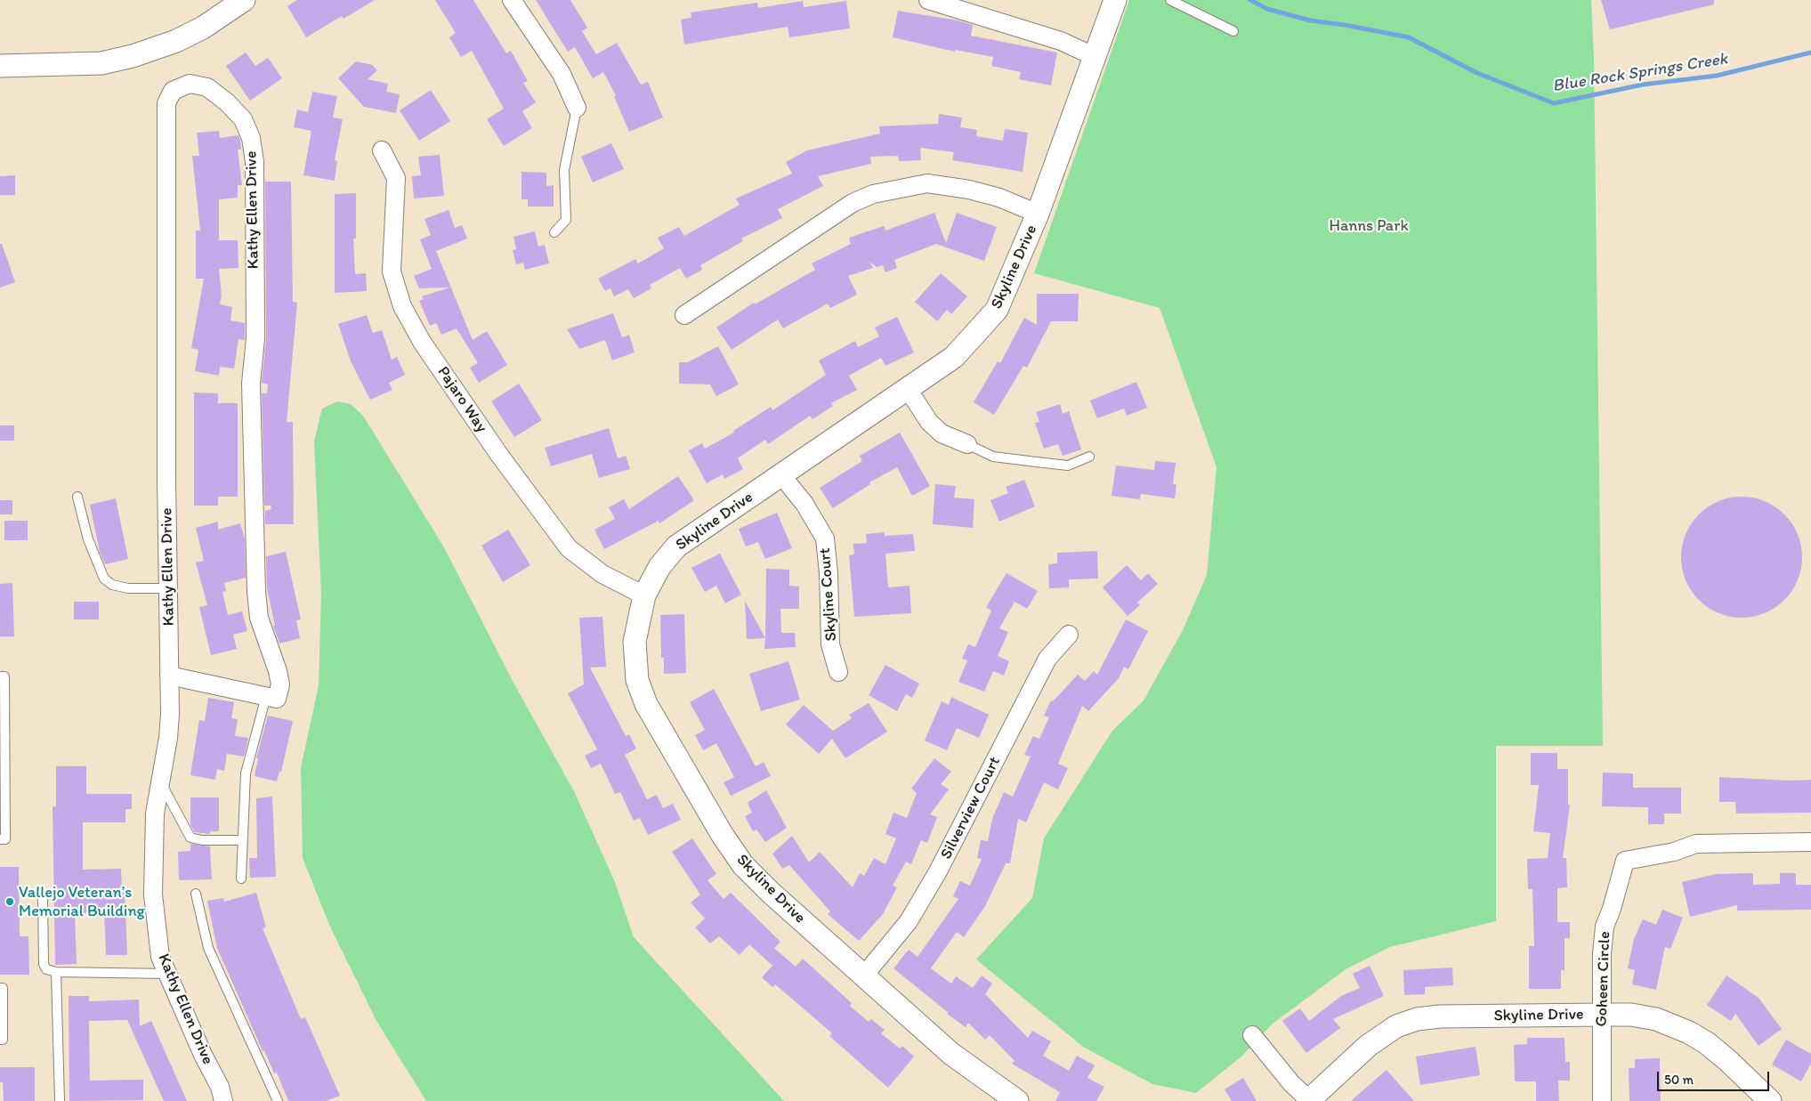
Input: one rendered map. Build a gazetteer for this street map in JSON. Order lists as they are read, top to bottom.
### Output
{
  "streets": {
    "street": [
      "Kathy Ellen Drive",
      "Skyline Drive",
      "Pajaro Way",
      "Skyline Court",
      "Silverview Court",
      "Goheen Circle"
    ]
  },
  "crossings": [
    ["Skyline Drive", "Pajaro Way"],
    ["Skyline Drive", "Skyline Court"],
    ["Skyline Drive", "Silverview Court"],
    ["Skyline Drive", "Goheen Circle"]
  ],
  "water": ["Blue Rock Springs Creek"],
  "parks": ["Hanns Park"],
  "places": ["Vallejo Veteran’s Memorial Building"],
  "scale_bar": "50 m"
}
